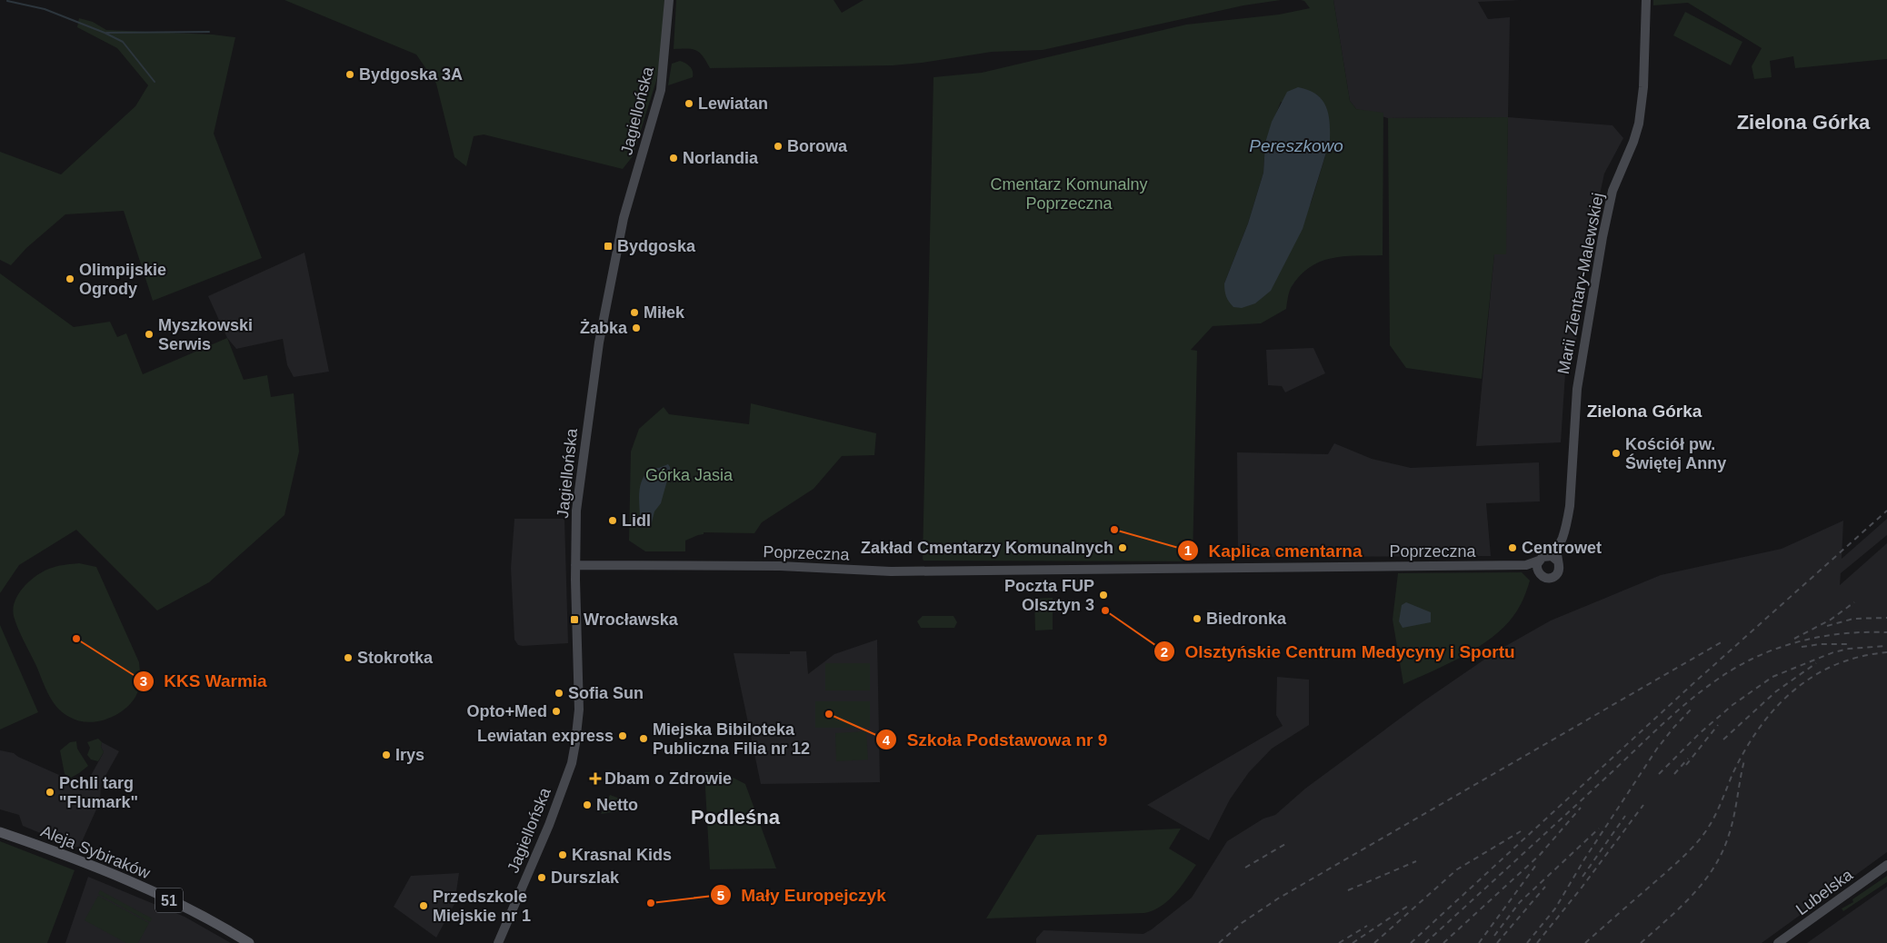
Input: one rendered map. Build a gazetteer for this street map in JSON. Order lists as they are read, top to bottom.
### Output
{
  "streets": {
    "main road": ["Aleja Sybiraków", "51"],
    "street": [
      "Jagiellońska",
      "Marii Zientary-Malewskiej",
      "Poprzeczna",
      "Lubelska"
    ]
  },
  "crossings": [
    ["Jagiellońska", "Poprzeczna"],
    ["Marii Zientary-Malewskiej", "Poprzeczna"]
  ],
  "districts": ["Zielona Górka", "Zielona Górka", "Podleśna"],
  "water": ["Pereszkowo"],
  "parks": ["Cmentarz Komunalny Poprzeczna", "Górka Jasia"],
  "places": {
    "other": [
      "Bydgoska 3A",
      "Lewiatan",
      "Borowa",
      "Norlandia",
      "Olimpijskie Ogrody",
      "Miłek",
      "Żabka",
      "Myszkowski Serwis",
      "Kościół pw. Świętej Anny",
      "Lidl",
      "Kaplica cmentarna",
      "Zakład Cmentarzy Komunalnych",
      "Centrowet",
      "Poczta FUP Olsztyn 3",
      "Olsztyńskie Centrum Medycyny i Sportu",
      "Biedronka",
      "KKS Warmia",
      "Stokrotka",
      "Sofia Sun",
      "Opto+Med",
      "Szkoła Podstawowa nr 9",
      "Lewiatan express",
      "Miejska Bibiloteka Publiczna Filia nr 12",
      "Irys",
      "Pchli targ \"Flumark\"",
      "Netto",
      "Krasnal Kids",
      "Durszlak",
      "Mały Europejczyk",
      "Przedszkole Miejskie nr 1"
    ],
    "transit": ["Bydgoska", "Wrocławska"],
    "health": ["Dbam o Zdrowie"]
  }
}
